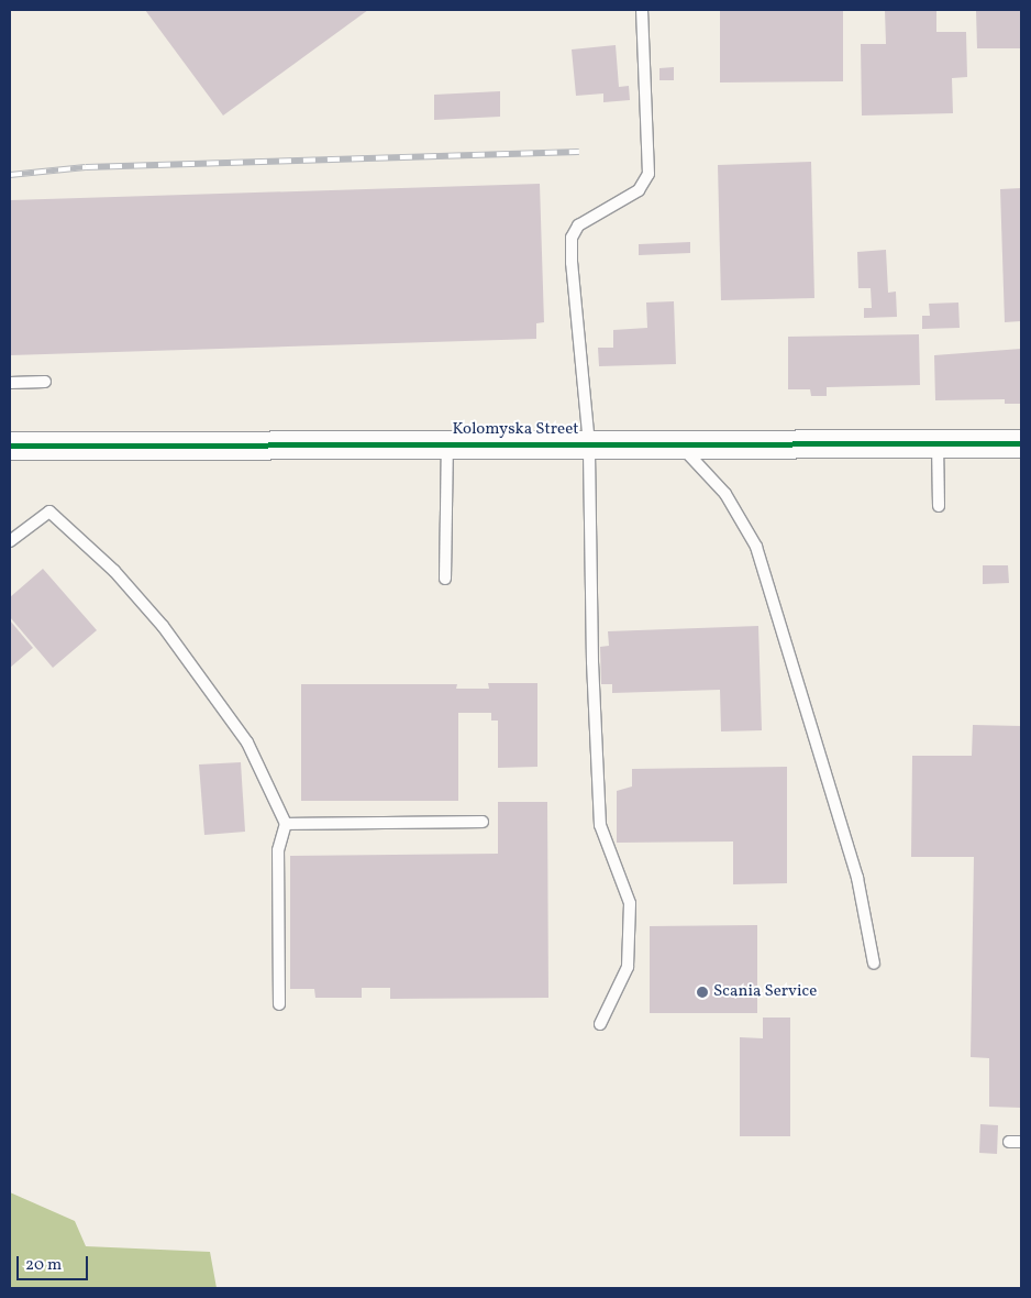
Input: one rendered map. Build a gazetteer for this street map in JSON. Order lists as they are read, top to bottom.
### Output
{
  "streets": {
    "street": ["Kolomyska Street"]
  },
  "places": ["Scania Service"],
  "scale_bar": "20 m"
}
